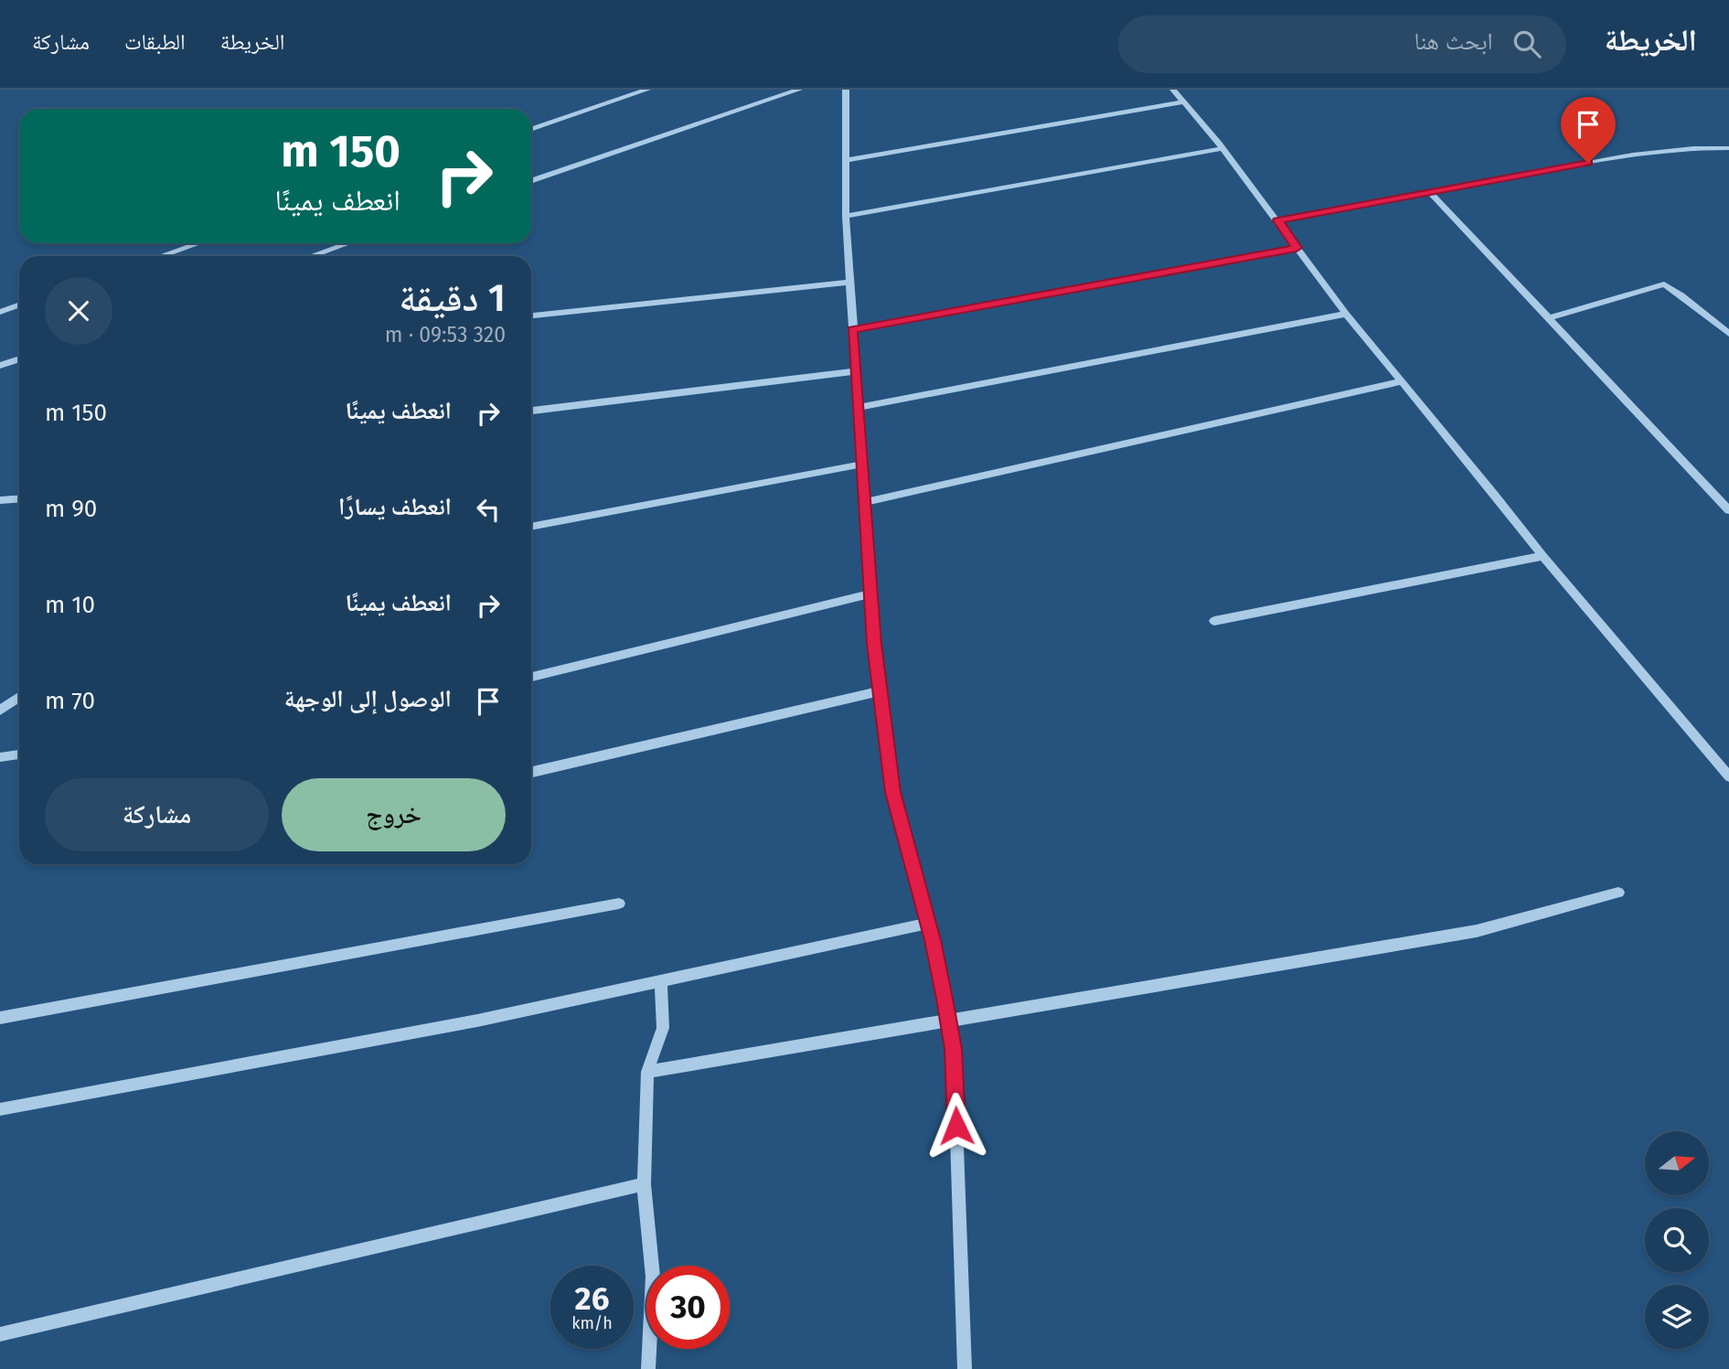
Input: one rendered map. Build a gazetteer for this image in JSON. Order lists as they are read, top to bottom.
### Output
{
  "north": "right",
  "page": {
    "header": "الخريطة",
    "search": "ابحث هنا",
    "nav": ["الخريطة", "الطبقات", "مشاركة"],
    "turn": ["150 m", "انعطف يمينًا"],
    "heading": ["1 دقيقة", "320 m · 09:53"],
    "list": [
      {
        "name": "انعطف يمينًا",
        "value": "150 m"
      },
      {
        "name": "انعطف يسارًا",
        "value": "90 m"
      },
      {
        "name": "انعطف يمينًا",
        "value": "10 m"
      },
      {
        "name": "الوصول إلى الوجهة",
        "value": "70 m"
      }
    ],
    "buttons": ["خروج", "مشاركة"],
    "speed": "26 km/h",
    "limit": "30"
  }
}
